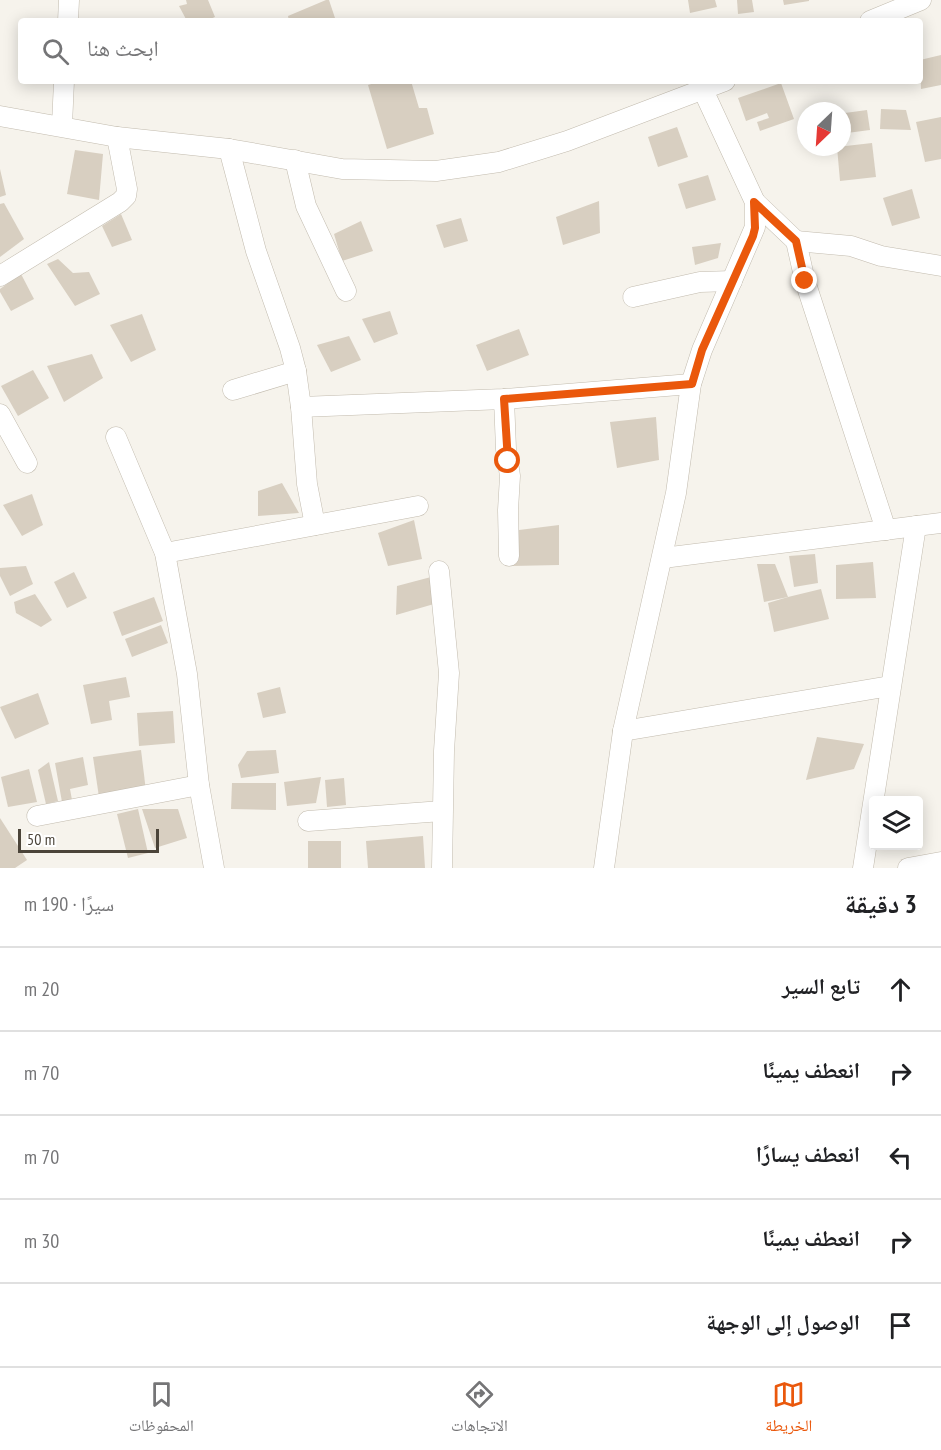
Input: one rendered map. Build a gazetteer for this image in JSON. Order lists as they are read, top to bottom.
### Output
{
  "scale_bar": "50 m",
  "north": "bottom left",
  "page": {
    "search": "ابحث هنا",
    "scale": "50 m",
    "heading": ["3 دقيقة", "سيرًا · 190 m"],
    "list": [
      ["تابع السير", "20 m"],
      ["انعطف يمينًا", "70 m"],
      ["انعطف يسارًا", "70 m"],
      ["انعطف يمينًا", "30 m"],
      "الوصول إلى الوجهة"
    ],
    "nav": ["الخريطة", "الاتجاهات", "المحفوظات"]
  }
}
